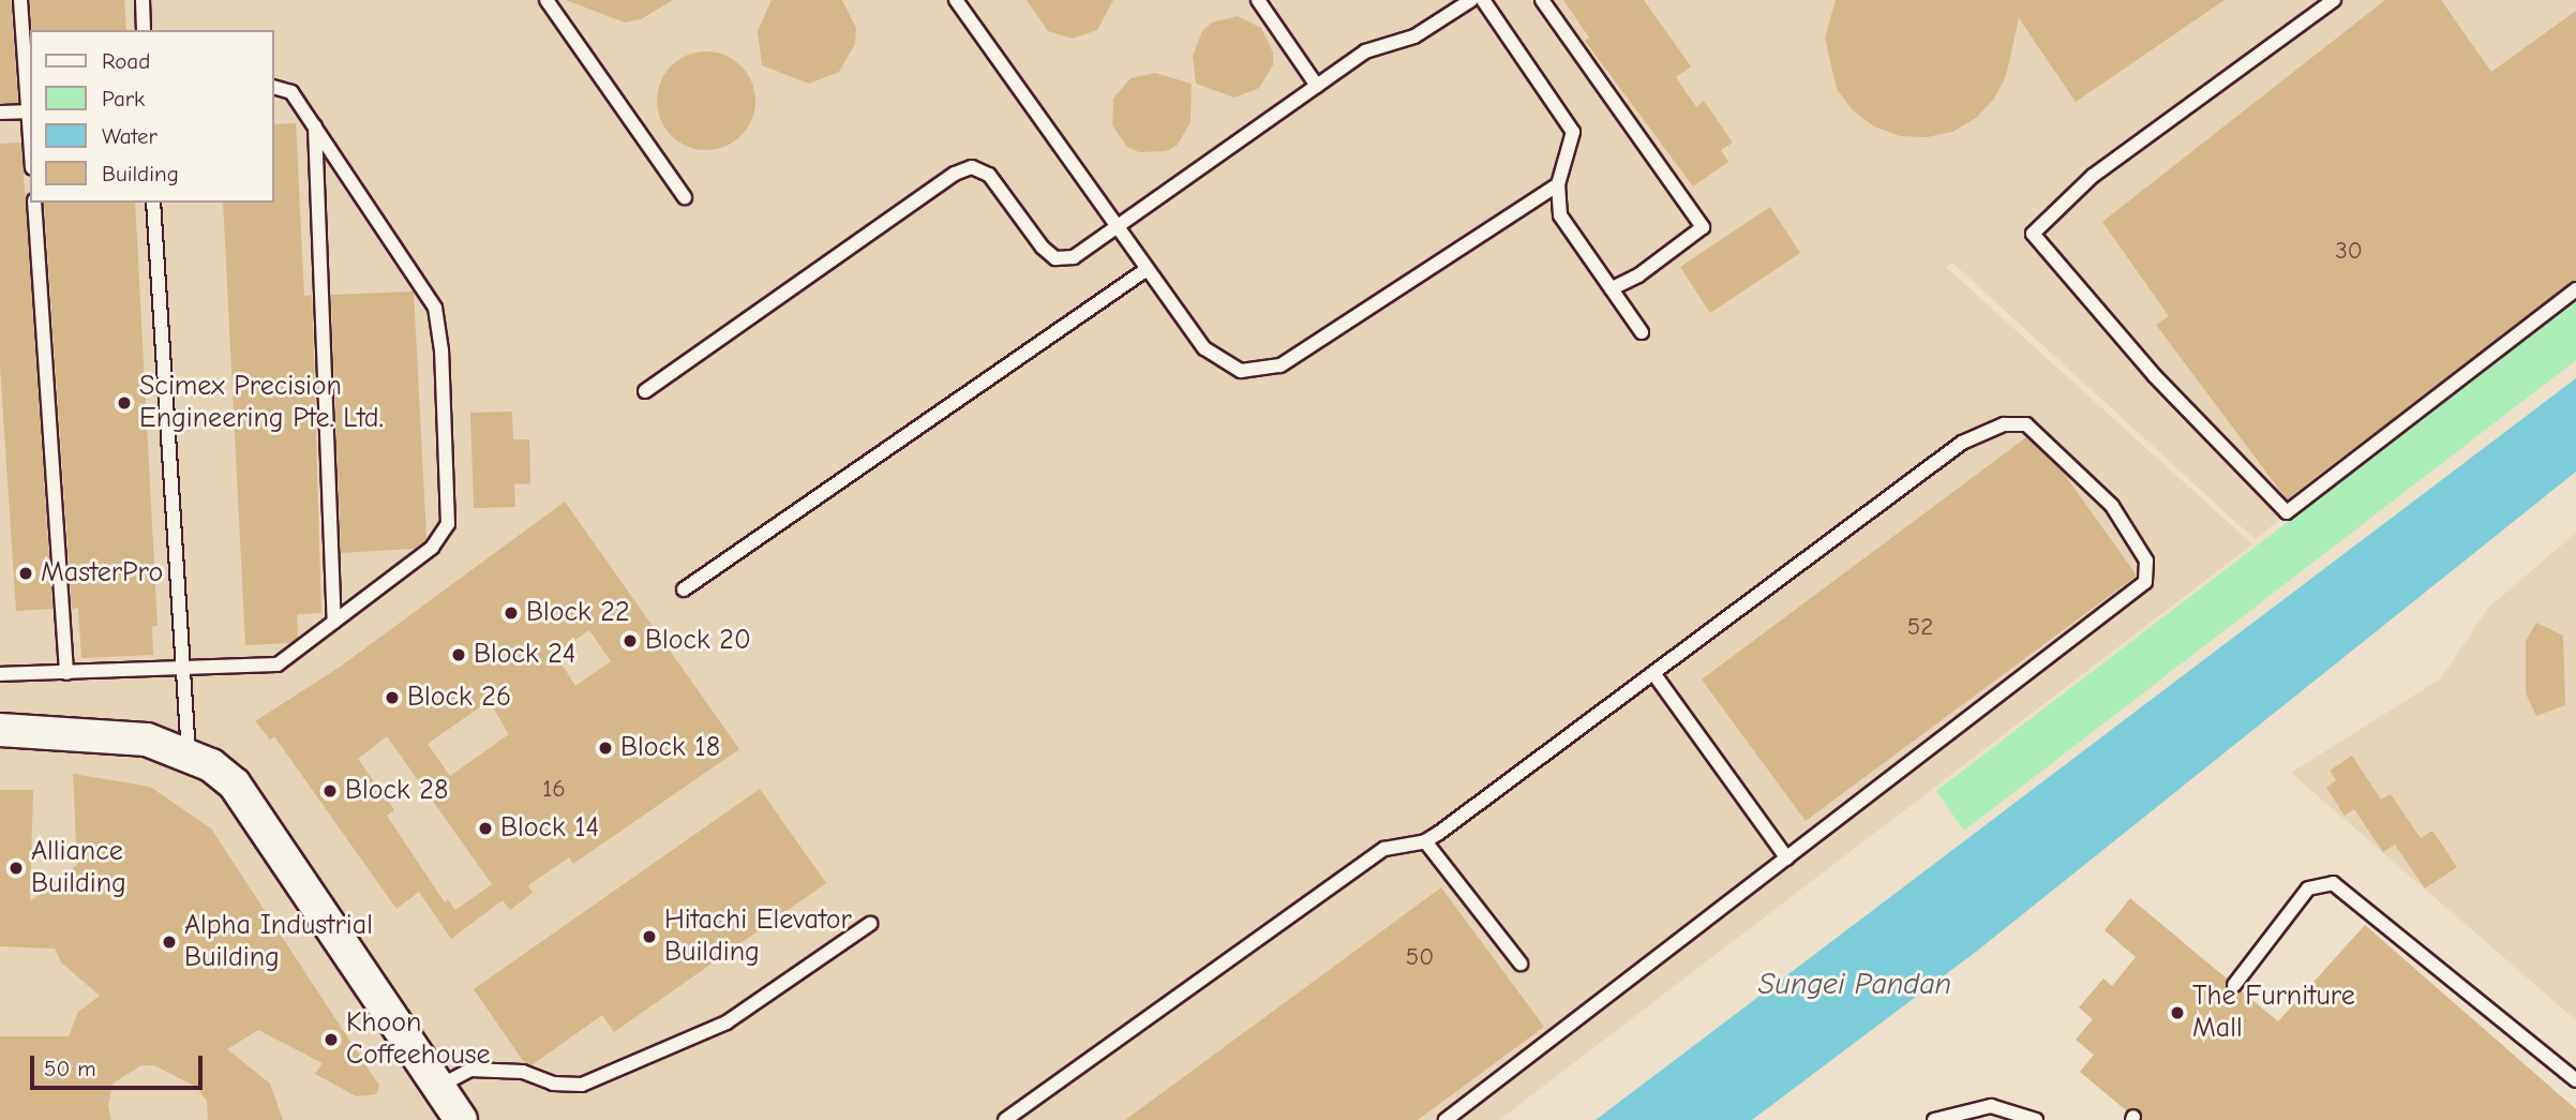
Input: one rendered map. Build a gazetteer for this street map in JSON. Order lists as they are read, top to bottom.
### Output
{
  "water": ["Sungei Pandan"],
  "places": [
    "Scimex Precision Engineering Pte. Ltd.",
    "MasterPro",
    "Block 22",
    "Block 20",
    "Block 24",
    "Block 26",
    "Block 18",
    "Block 28",
    "Block 14",
    "Alliance Building",
    "Hitachi Elevator Building",
    "Alpha Industrial Building",
    "The Furniture Mall",
    "Khoon Coffeehouse"
  ],
  "house_numbers": [
    "30",
    "52",
    "16",
    "50"
  ],
  "legend": [
    "Road",
    "Park",
    "Water",
    "Building"
  ],
  "scale_bar": "50 m"
}
